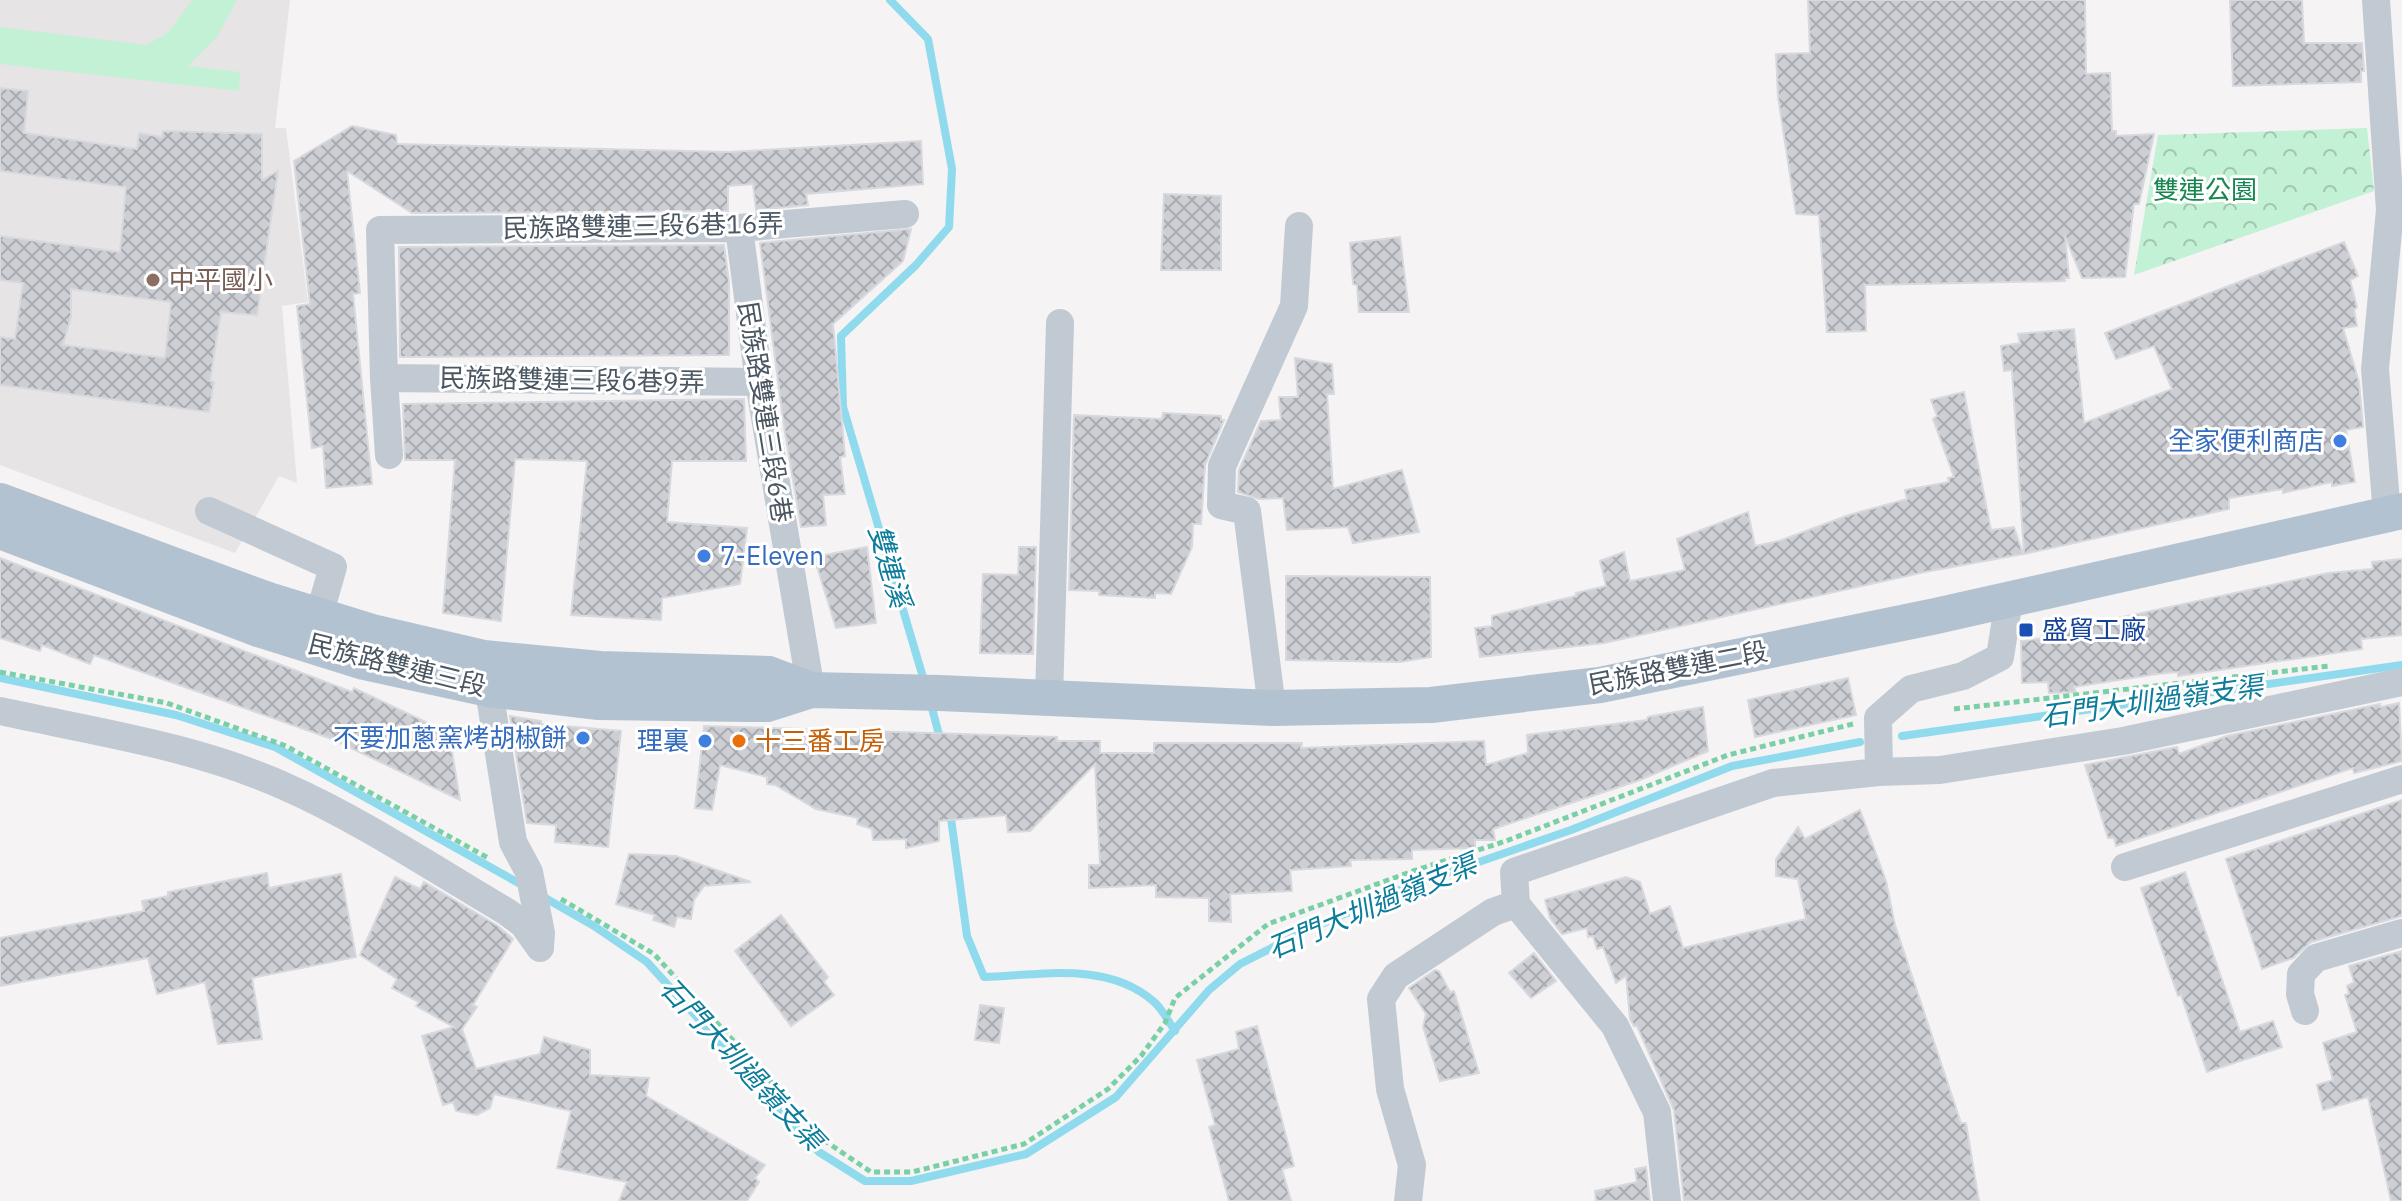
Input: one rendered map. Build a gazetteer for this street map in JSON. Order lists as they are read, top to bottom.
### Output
{
  "streets": {
    "main road": ["民族路雙連三段", "民族路雙連二段"],
    "lane": ["民族路雙連三段6巷16弄", "民族路雙連三段6巷9弄", "民族路雙連三段6巷"]
  },
  "crossings": [
    ["民族路雙連三段6巷16弄", "民族路雙連三段6巷9弄"],
    ["民族路雙連三段6巷16弄", "民族路雙連三段6巷"],
    ["民族路雙連三段6巷9弄", "民族路雙連三段6巷"],
    ["民族路雙連三段6巷", "民族路雙連三段"],
    ["民族路雙連三段", "民族路雙連二段"]
  ],
  "water": ["雙連溪", "石門大圳過嶺支渠"],
  "parks": ["雙連公園"],
  "places": {
    "other": [
      "中平國小",
      "全家便利商店",
      "7-Eleven",
      "不要加蔥窯烤胡椒餅",
      "理裏",
      "十三番工房"
    ],
    "transit": ["盛貿工廠"]
  }
}
